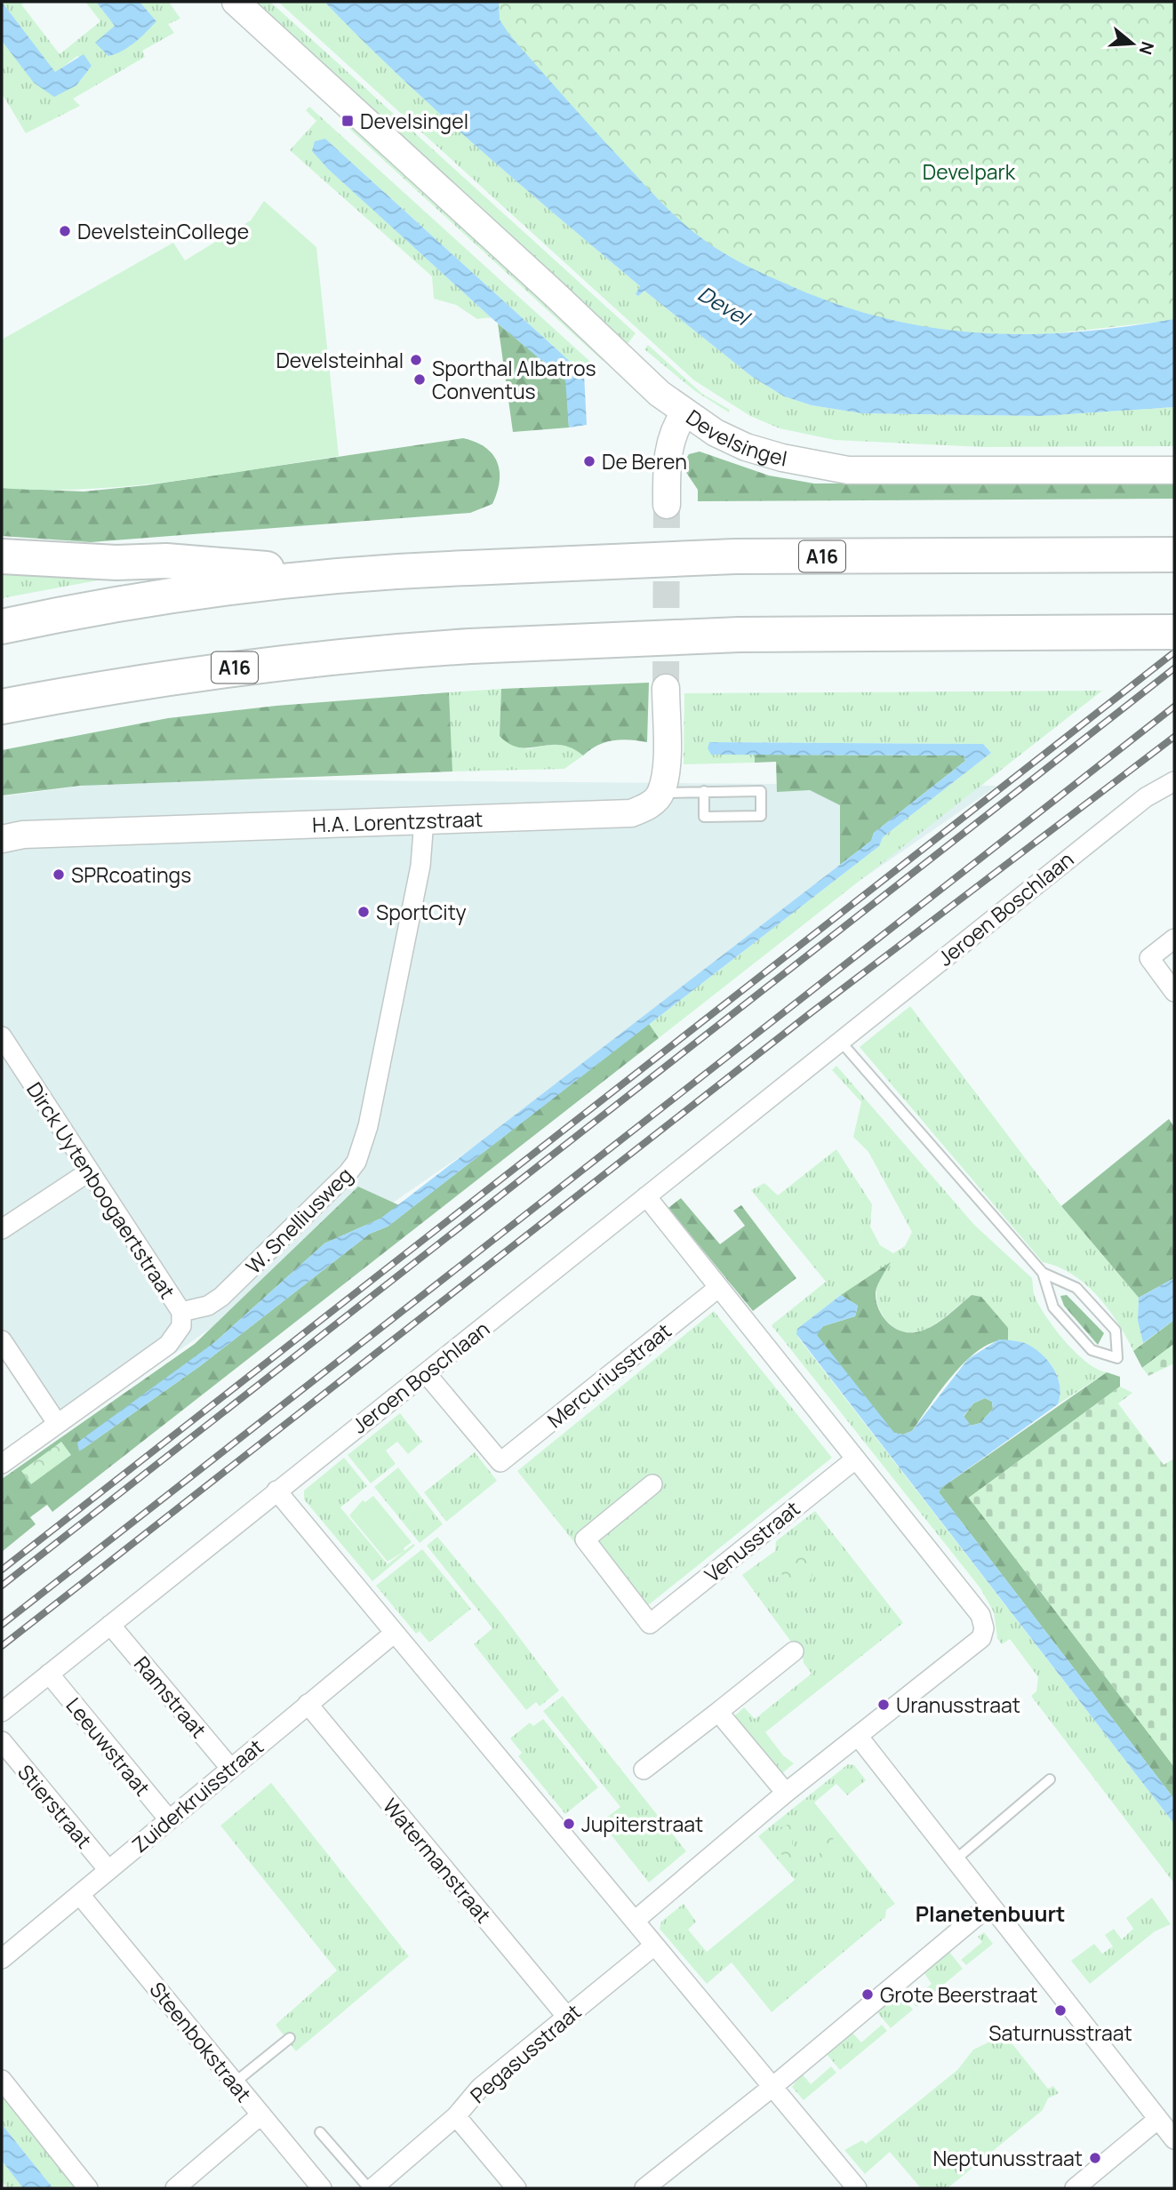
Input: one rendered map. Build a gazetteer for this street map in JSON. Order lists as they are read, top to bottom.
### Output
{
  "streets": {
    "highway": ["A16"],
    "street": [
      "Develsingel",
      "H.A. Lorentzstraat",
      "Jeroen Boschlaan",
      "Dirck Uytenboogaertstraat",
      "W. Snelliusweg",
      "Mercuriusstraat",
      "Venusstraat",
      "Ramstraat",
      "Leeuwstraat",
      "Zuiderkruisstraat",
      "Stierstraat",
      "Watermanstraat",
      "Steenbokstraat",
      "Pegasusstraat"
    ]
  },
  "crossings": [
    ["H.A. Lorentzstraat", "W. Snelliusweg"],
    ["Jeroen Boschlaan", "Mercuriusstraat"],
    ["Jeroen Boschlaan", "Ramstraat"],
    ["Jeroen Boschlaan", "Leeuwstraat"],
    ["Dirck Uytenboogaertstraat", "W. Snelliusweg"],
    ["Ramstraat", "Zuiderkruisstraat"],
    ["Leeuwstraat", "Zuiderkruisstraat"],
    ["Zuiderkruisstraat", "Stierstraat"],
    ["Zuiderkruisstraat", "Watermanstraat"],
    ["Zuiderkruisstraat", "Steenbokstraat"],
    ["Watermanstraat", "Pegasusstraat"]
  ],
  "districts": ["Planetenbuurt"],
  "water": ["Devel"],
  "parks": ["Develpark"],
  "places": {
    "transit": ["Develsingel"],
    "other": [
      "DevelsteinCollege",
      "Develsteinhal",
      "Sporthal Albatros Conventus",
      "De Beren",
      "SPRcoatings",
      "SportCity",
      "Uranusstraat",
      "Jupiterstraat",
      "Grote Beerstraat",
      "Saturnusstraat",
      "Neptunusstraat"
    ]
  },
  "north": "right"
}
